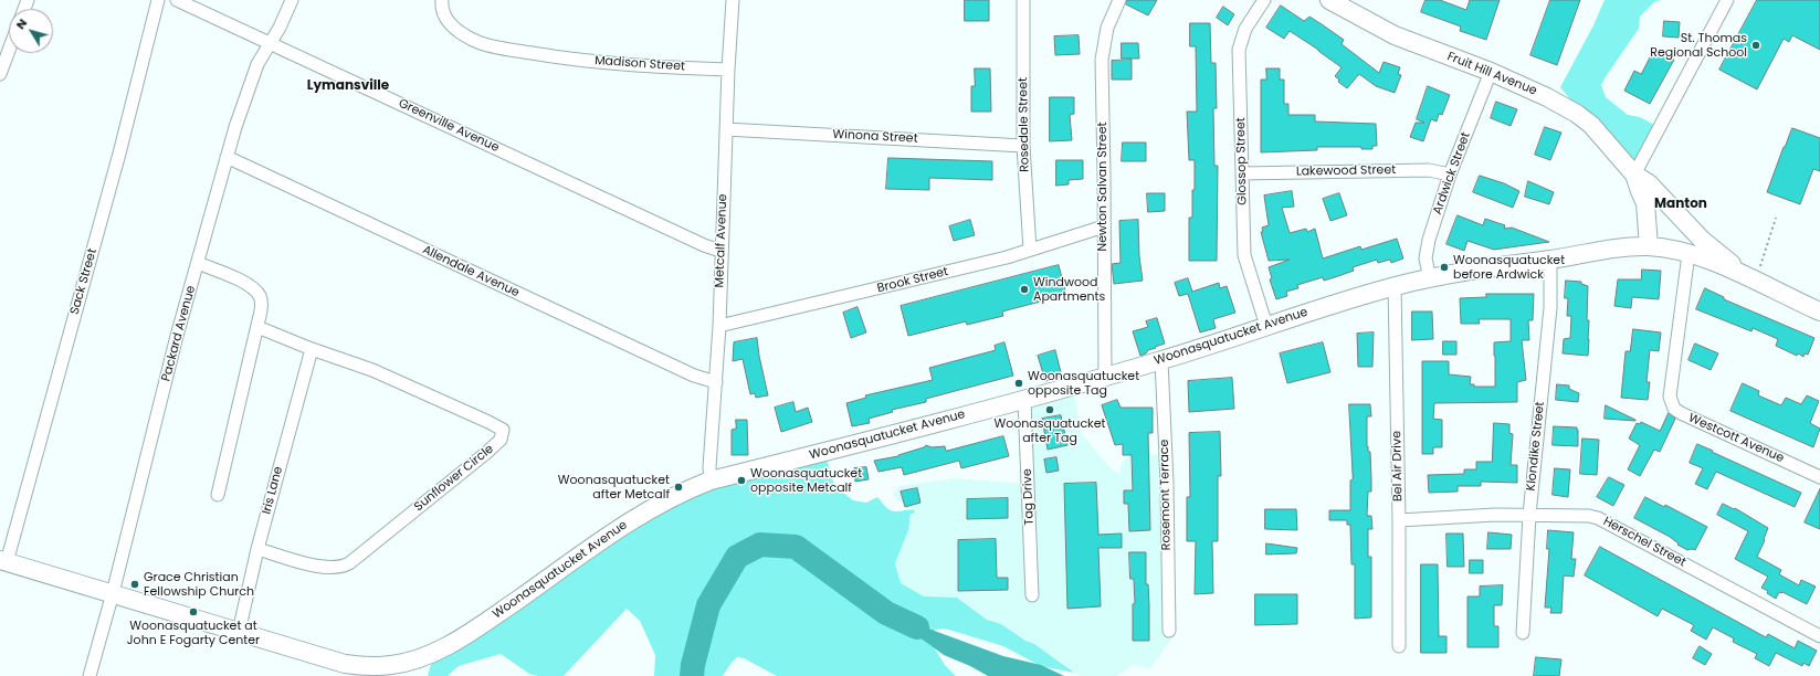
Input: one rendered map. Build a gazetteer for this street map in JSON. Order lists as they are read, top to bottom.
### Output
{
  "streets": {
    "street": [
      "Madison Street",
      "Fruit Hill Avenue",
      "Rosedale Street",
      "Greenville Avenue",
      "Winona Street",
      "Glossop Street",
      "Lakewood Street",
      "Ardwick Street",
      "Newton Salvan Street",
      "Metcalf Avenue",
      "Allendale Avenue",
      "Brook Street",
      "Sack Street",
      "Packard Avenue",
      "Woonasquatucket Avenue",
      "Westcott Avenue",
      "Klondike Street",
      "Bel Air Drive",
      "Sunflower Circle",
      "Iris Lane",
      "Rosemont Terrace",
      "Tag Drive",
      "Herschel Street"
    ]
  },
  "crossings": [
    ["Madison Street", "Metcalf Avenue"],
    ["Fruit Hill Avenue", "Ardwick Street"],
    ["Fruit Hill Avenue", "Woonasquatucket Avenue"],
    ["Fruit Hill Avenue", "Westcott Avenue"],
    ["Rosedale Street", "Winona Street"],
    ["Rosedale Street", "Brook Street"],
    ["Greenville Avenue", "Metcalf Avenue"],
    ["Greenville Avenue", "Packard Avenue"],
    ["Winona Street", "Metcalf Avenue"],
    ["Glossop Street", "Lakewood Street"],
    ["Glossop Street", "Woonasquatucket Avenue"],
    ["Lakewood Street", "Ardwick Street"],
    ["Ardwick Street", "Woonasquatucket Avenue"],
    ["Newton Salvan Street", "Brook Street"],
    ["Newton Salvan Street", "Woonasquatucket Avenue"],
    ["Metcalf Avenue", "Allendale Avenue"],
    ["Metcalf Avenue", "Brook Street"],
    ["Metcalf Avenue", "Woonasquatucket Avenue"],
    ["Allendale Avenue", "Packard Avenue"],
    ["Sack Street", "Woonasquatucket Avenue"],
    ["Packard Avenue", "Woonasquatucket Avenue"],
    ["Woonasquatucket Avenue", "Westcott Avenue"],
    ["Woonasquatucket Avenue", "Klondike Street"],
    ["Woonasquatucket Avenue", "Bel Air Drive"],
    ["Woonasquatucket Avenue", "Iris Lane"],
    ["Woonasquatucket Avenue", "Rosemont Terrace"],
    ["Woonasquatucket Avenue", "Tag Drive"],
    ["Klondike Street", "Herschel Street"],
    ["Bel Air Drive", "Herschel Street"],
    ["Sunflower Circle", "Iris Lane"]
  ],
  "districts": ["Lymansville", "Manton"],
  "places": [
    "St. Thomas Regional School",
    "Woonasquatucket before Ardwick",
    "Windwood Apartments",
    "Woonasquatucket opposite Tag",
    "Woonasquatucket after Tag",
    "Woonasquatucket opposite Metcalf",
    "Woonasquatucket after Metcalf",
    "Grace Christian Fellowship Church",
    "Woonasquatucket at John E Fogarty Center"
  ],
  "north": "top left"
}
